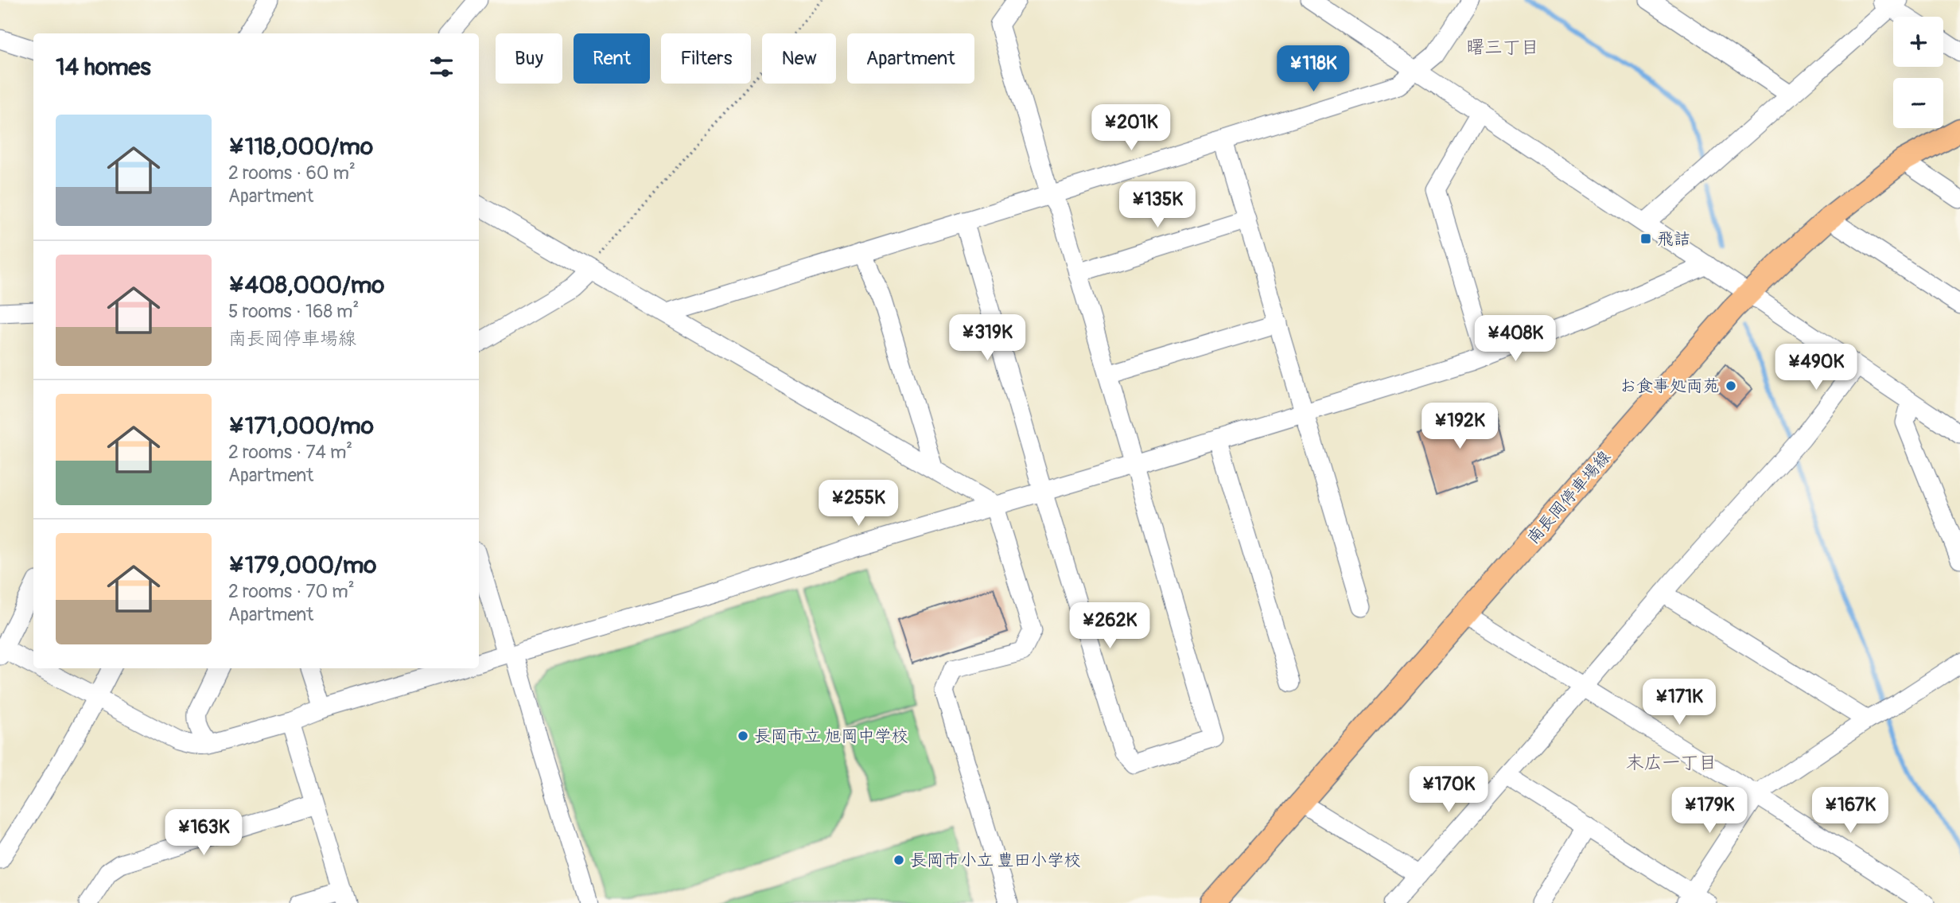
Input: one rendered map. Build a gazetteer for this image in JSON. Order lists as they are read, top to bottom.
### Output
{
  "streets": {
    "main road": ["南長岡停車場線"]
  },
  "districts": ["曙三丁目", "末広一丁目"],
  "places": {
    "transit": ["飛詰"],
    "other": ["お食事処両苑", "長岡市立 旭岡中学校", "長岡市小立 豊田小学校"]
  },
  "page": {
    "map_buttons": ["+", "−"],
    "chip": [
      "Buy",
      "Rent",
      "Filters",
      "New",
      "Apartment"
    ],
    "heading": "14 homes",
    "price": [
      "¥118K",
      "¥201K",
      "¥135K",
      "¥319K",
      "¥408K",
      "¥490K",
      "¥192K",
      "¥255K",
      "¥262K",
      "¥171K",
      "¥170K",
      "¥179K",
      "¥167K",
      "¥163K"
    ],
    "list": [
      {
        "name": "¥118,000/mo",
        "note": "2 rooms · 60 m² · Apartment"
      },
      {
        "name": "¥408,000/mo",
        "note": "5 rooms · 168 m² · 南長岡停車場線"
      },
      {
        "name": "¥171,000/mo",
        "note": "2 rooms · 74 m² · Apartment"
      },
      {
        "name": "¥179,000/mo",
        "note": "2 rooms · 70 m² · Apartment"
      }
    ]
  }
}
